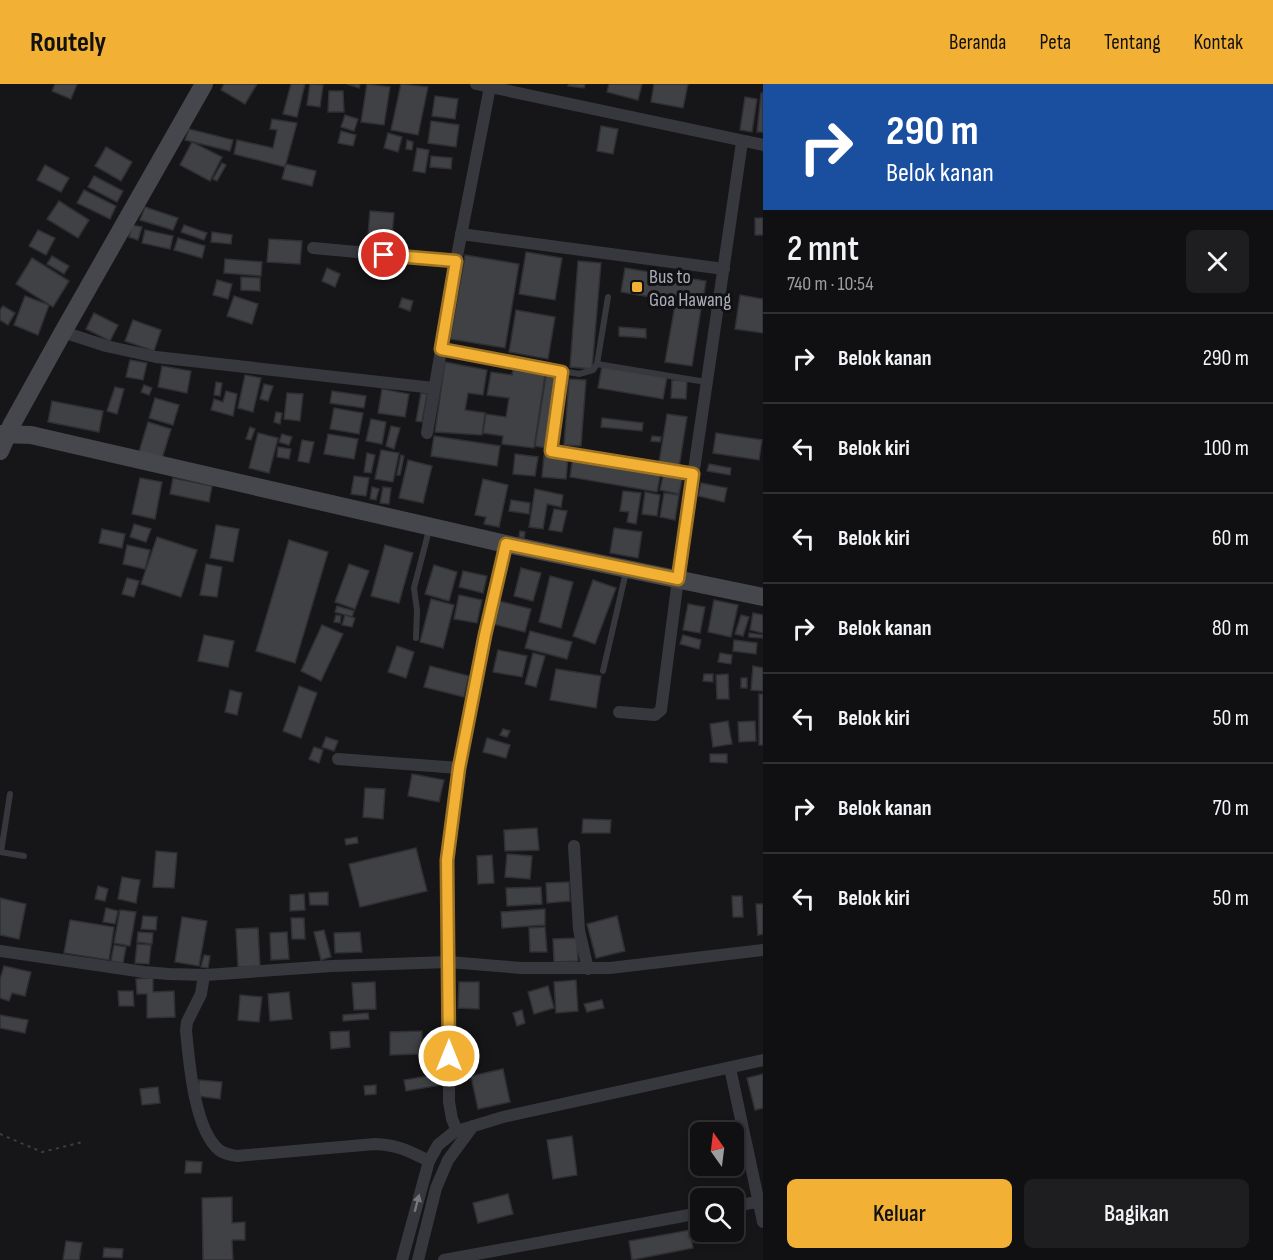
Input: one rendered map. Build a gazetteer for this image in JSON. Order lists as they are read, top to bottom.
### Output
{
  "places": {
    "transit": ["Bus to Goa Hawang"]
  },
  "north": "top",
  "page": {
    "header": "Routely",
    "nav": [
      "Beranda",
      "Peta",
      "Tentang",
      "Kontak"
    ],
    "turn": ["290 m", "Belok kanan"],
    "heading": ["2 mnt", "740 m · 10:54"],
    "list": [
      {
        "name": "Belok kanan",
        "value": "290 m"
      },
      {
        "name": "Belok kiri",
        "value": "100 m"
      },
      {
        "name": "Belok kiri",
        "value": "60 m"
      },
      {
        "name": "Belok kanan",
        "value": "80 m"
      },
      {
        "name": "Belok kiri",
        "value": "50 m"
      },
      {
        "name": "Belok kanan",
        "value": "70 m"
      },
      {
        "name": "Belok kiri",
        "value": "50 m"
      }
    ],
    "buttons": ["Keluar", "Bagikan"]
  }
}
